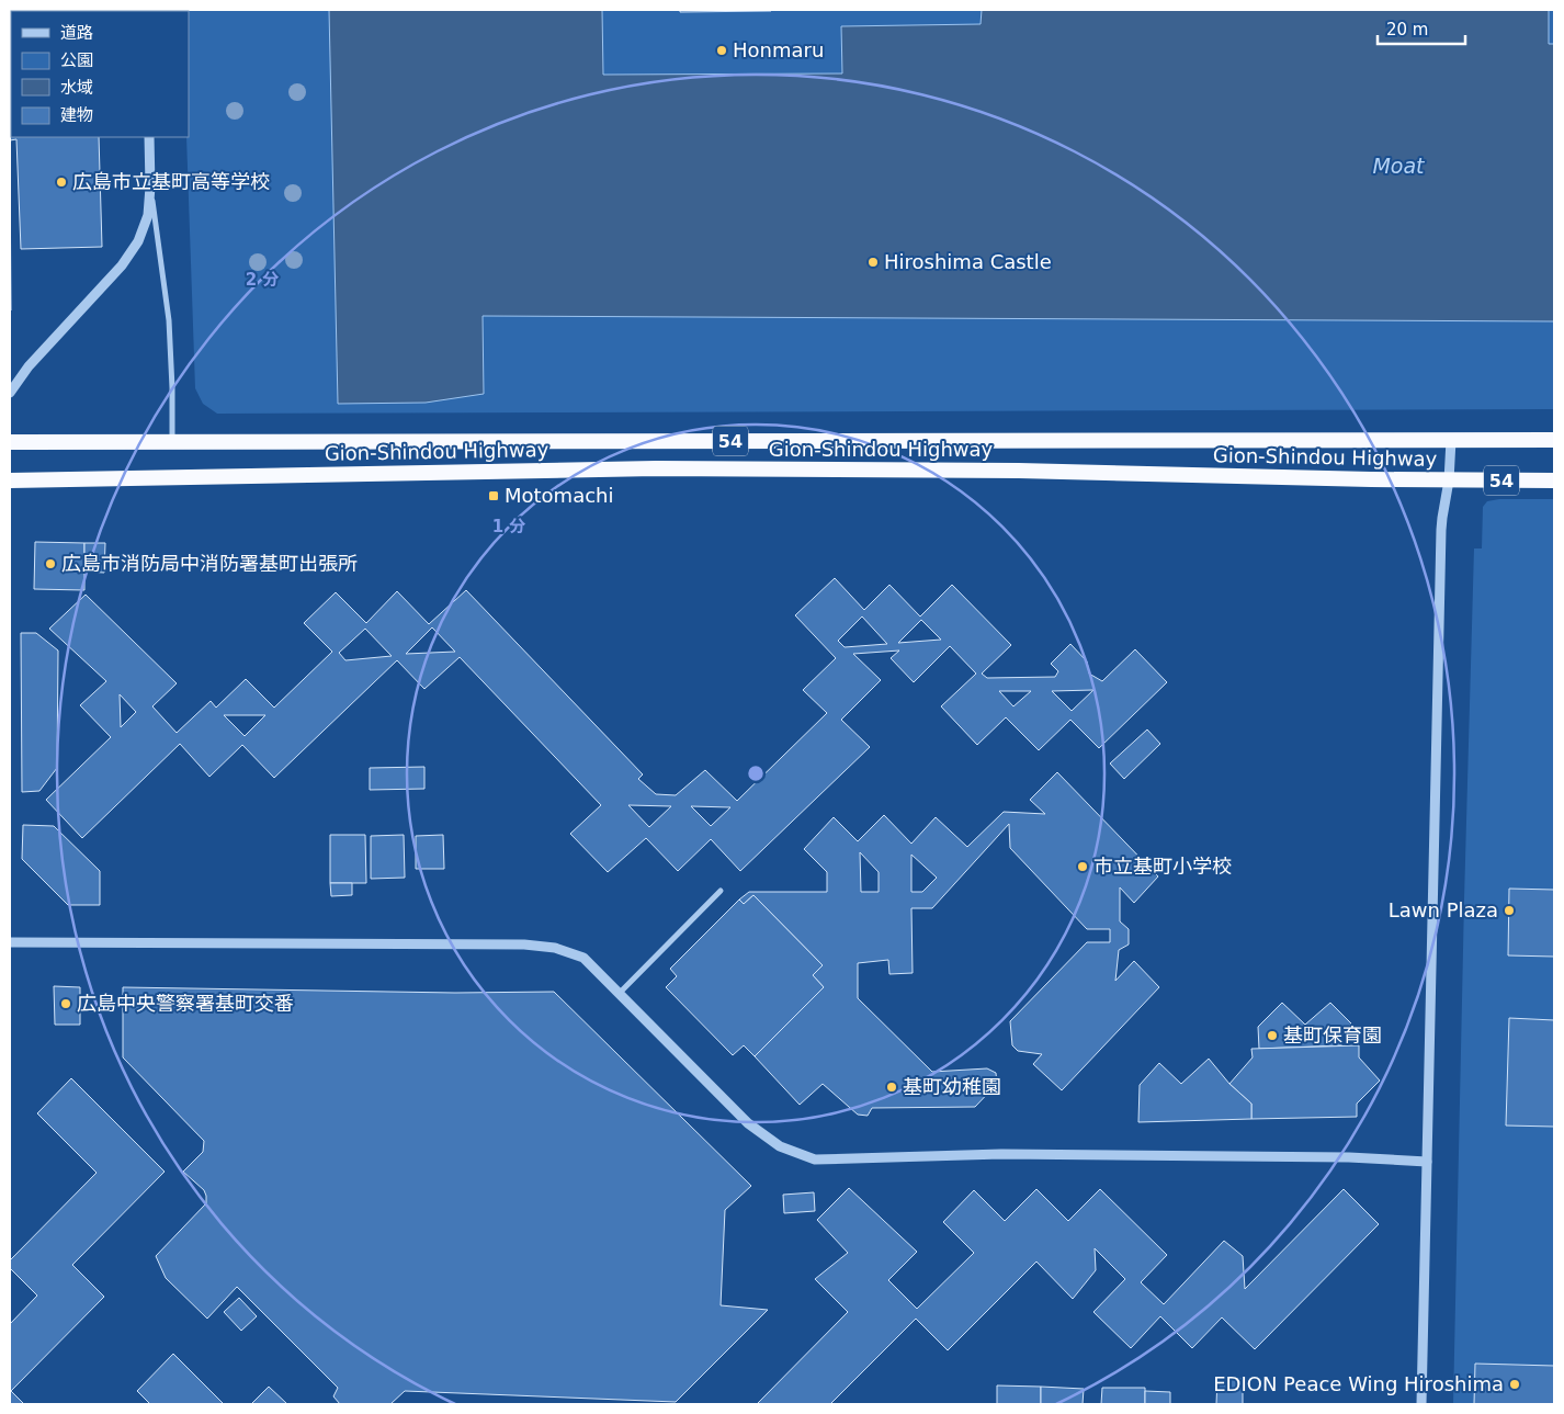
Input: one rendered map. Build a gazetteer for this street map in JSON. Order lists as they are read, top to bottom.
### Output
{
  "streets": {
    "highway": ["54", "Gion-Shindou Highway"]
  },
  "water": ["Moat"],
  "places": {
    "other": [
      "Honmaru",
      "広島市立基町高等学校",
      "Hiroshima Castle",
      "広島市消防局中消防署基町出張所",
      "市立基町小学校",
      "Lawn Plaza",
      "広島中央警察署基町交番",
      "基町保育園",
      "基町幼稚園",
      "EDION Peace Wing Hiroshima"
    ],
    "transit": ["Motomachi"]
  },
  "legend": [
    "道路",
    "公園",
    "水域",
    "建物"
  ],
  "scale_bar": "20 m",
  "rings": ["2 分", "1 分"]
}
